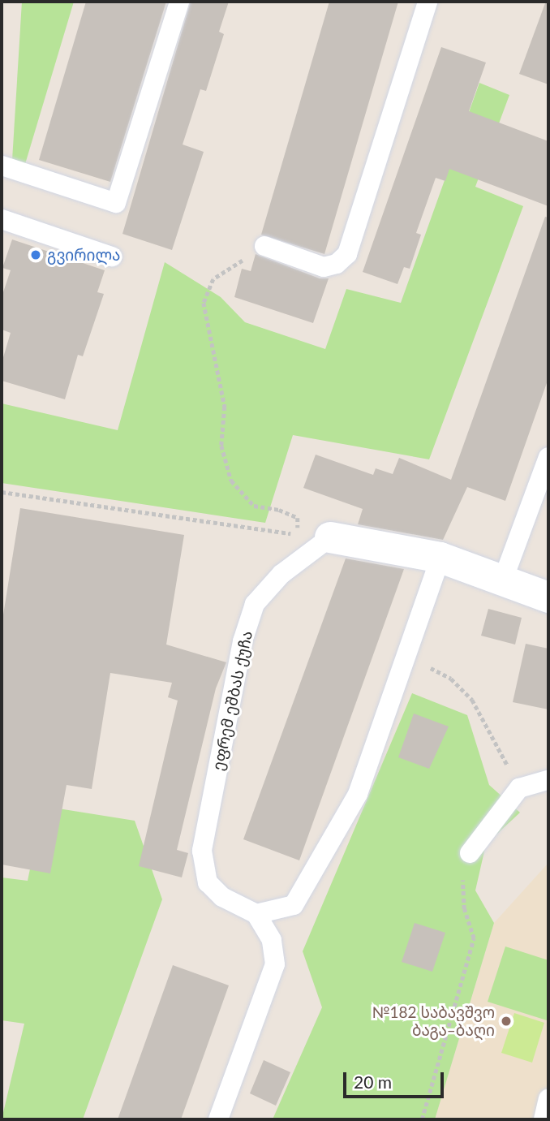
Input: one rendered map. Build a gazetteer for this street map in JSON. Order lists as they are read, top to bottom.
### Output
{
  "streets": {
    "street": ["ეფრემ ეშბას ქუჩა"]
  },
  "places": ["გვირილა", "№182 საბავშვო ბაგა–ბაღი"],
  "scale_bar": "20 m"
}
